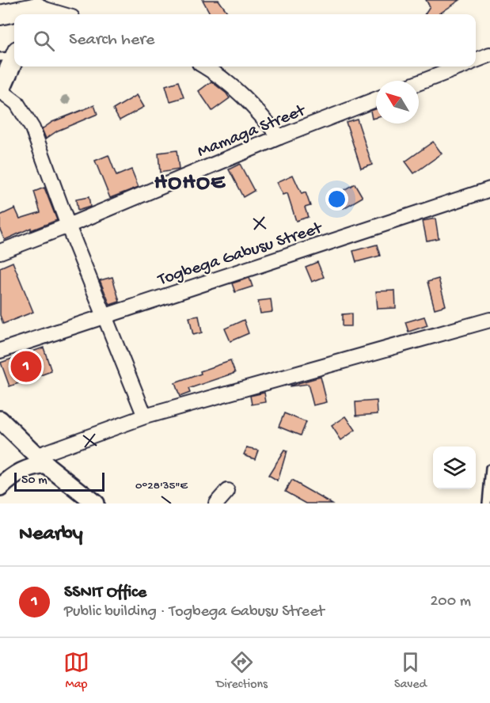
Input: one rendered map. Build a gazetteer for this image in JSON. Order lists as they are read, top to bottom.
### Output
{
  "streets": {
    "street": ["Mamaga Street", "Togbega Gabusu Street"]
  },
  "districts": ["HOHOE"],
  "scale_bar": "50 m",
  "north": "top left",
  "page": {
    "search": "Search here",
    "pins": "1",
    "scale": "50 m",
    "heading": "Nearby",
    "list": [
      {
        "mark": "1",
        "name": "SSNIT Office",
        "note": "Public building · Togbega Gabusu Street",
        "value": "200 m"
      }
    ],
    "nav": ["Map", "Directions", "Saved"]
  },
  "coordinates": ["0°28'35\"E"]
}
